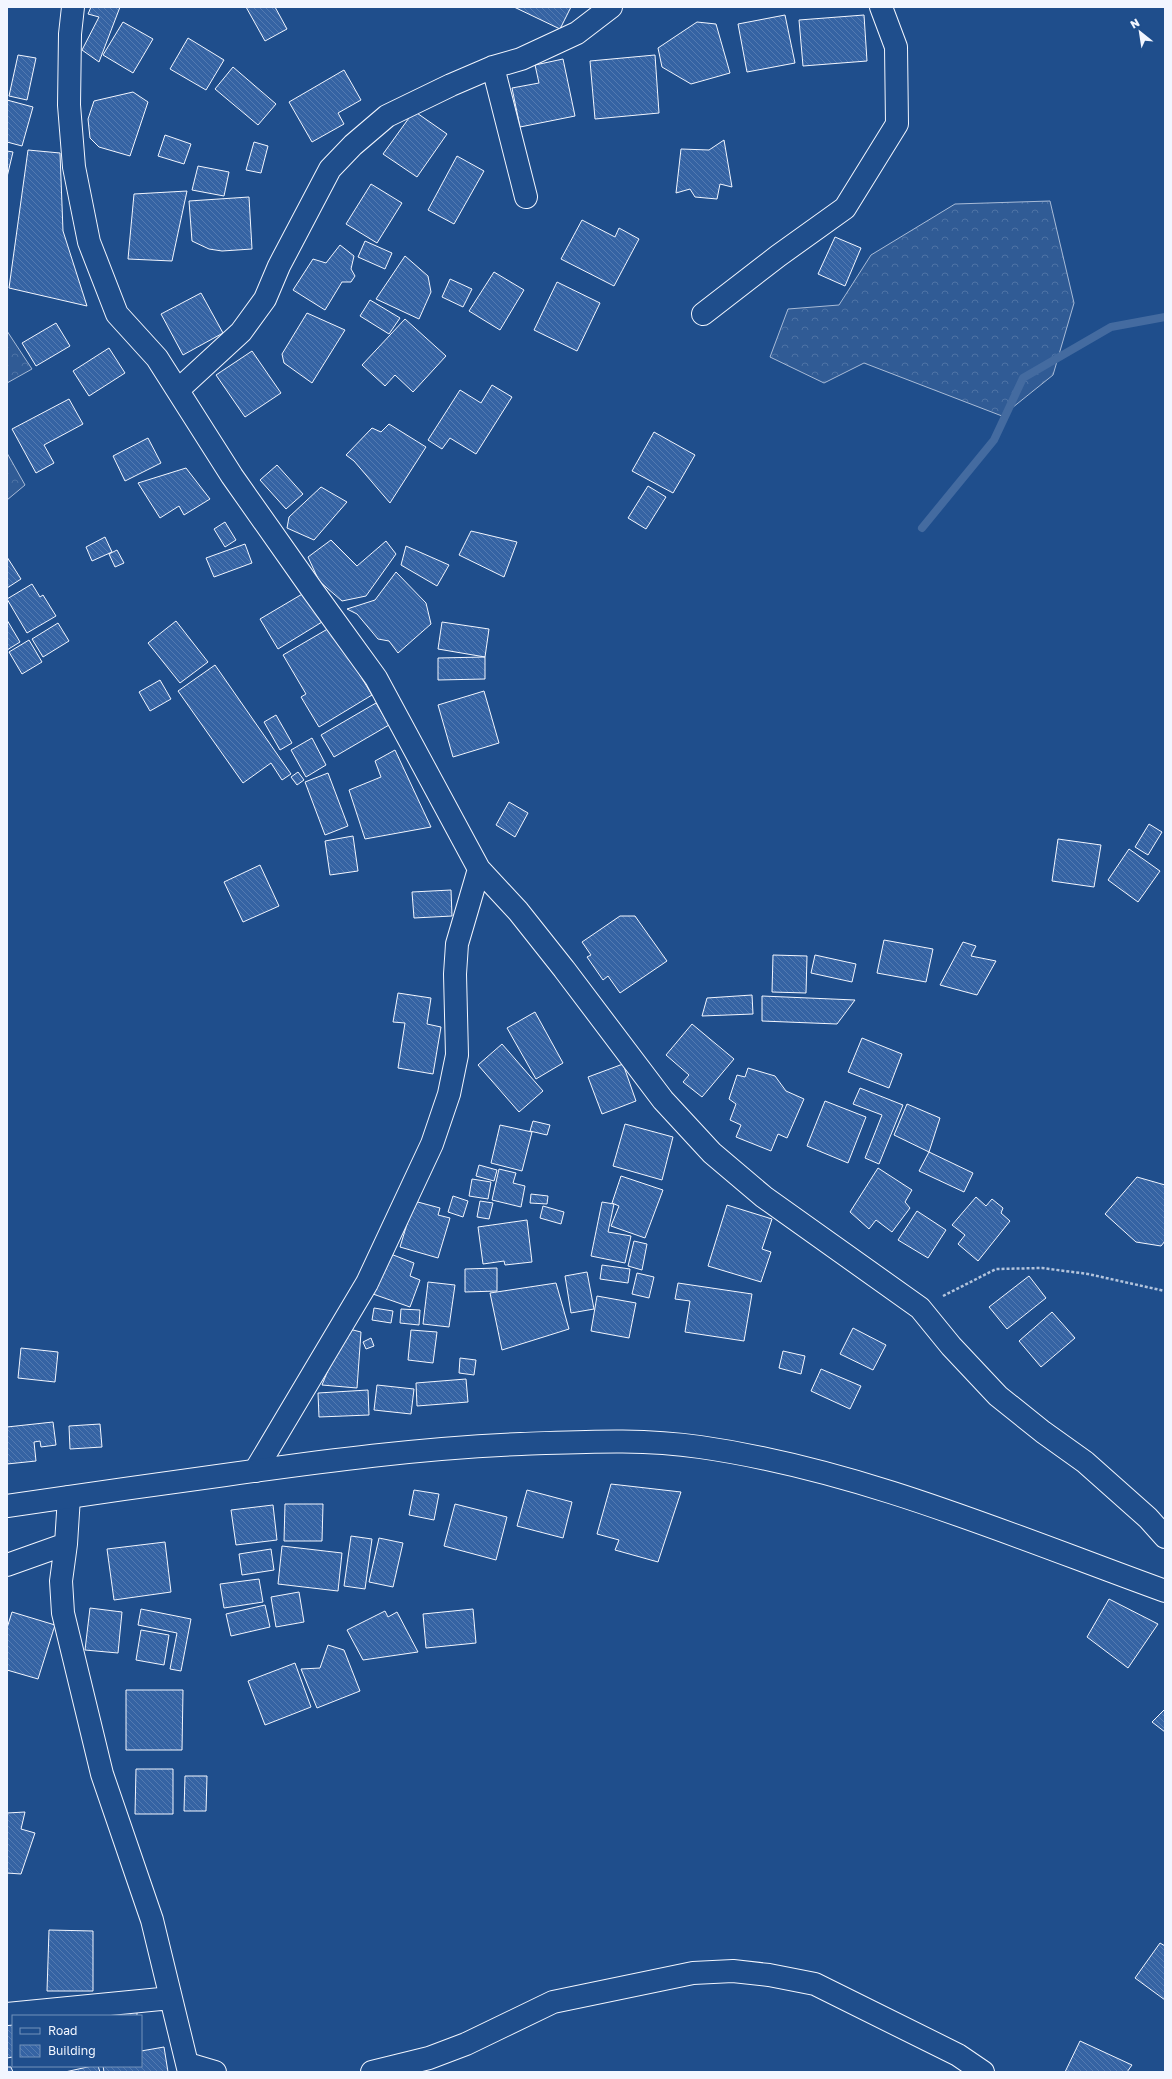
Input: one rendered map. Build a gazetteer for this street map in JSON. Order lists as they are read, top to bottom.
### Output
{
  "legend": ["Road", "Building"],
  "north": "top left"
}
